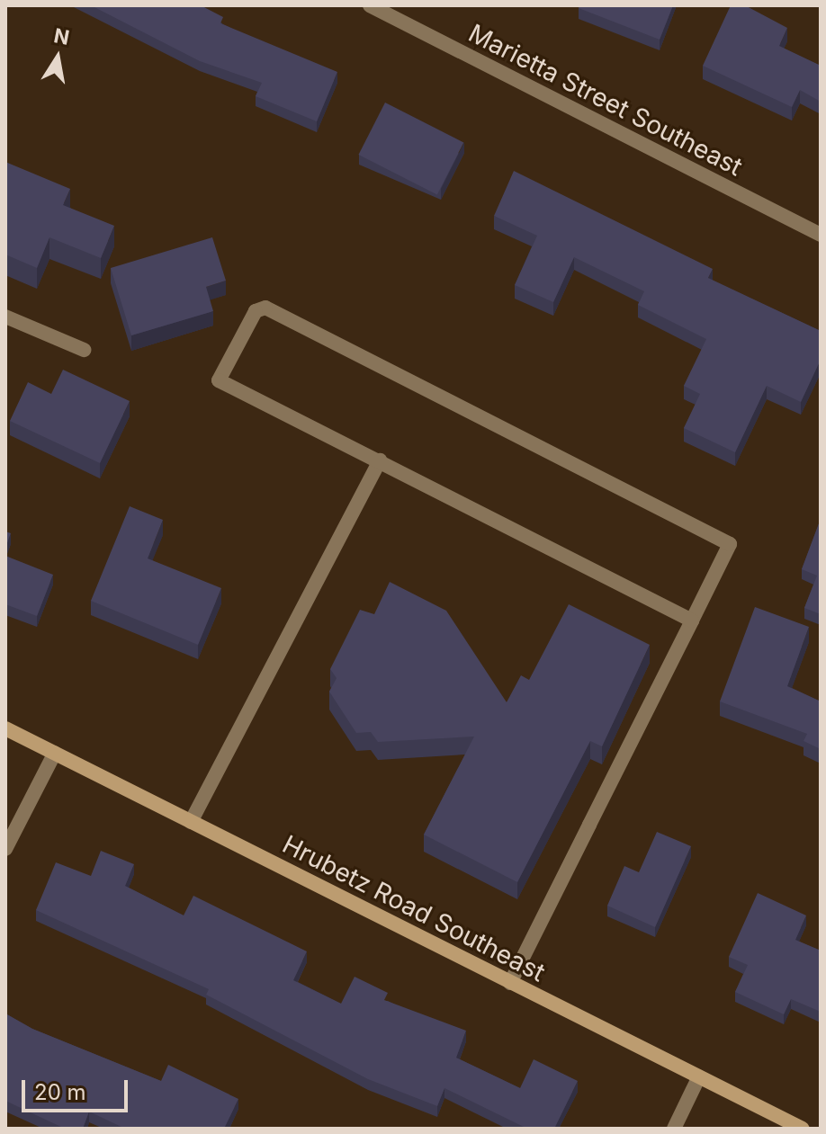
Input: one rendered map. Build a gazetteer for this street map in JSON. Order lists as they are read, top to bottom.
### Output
{
  "streets": {
    "street": ["Marietta Street Southeast", "Hrubetz Road Southeast"]
  },
  "scale_bar": "20 m",
  "north": "top"
}
